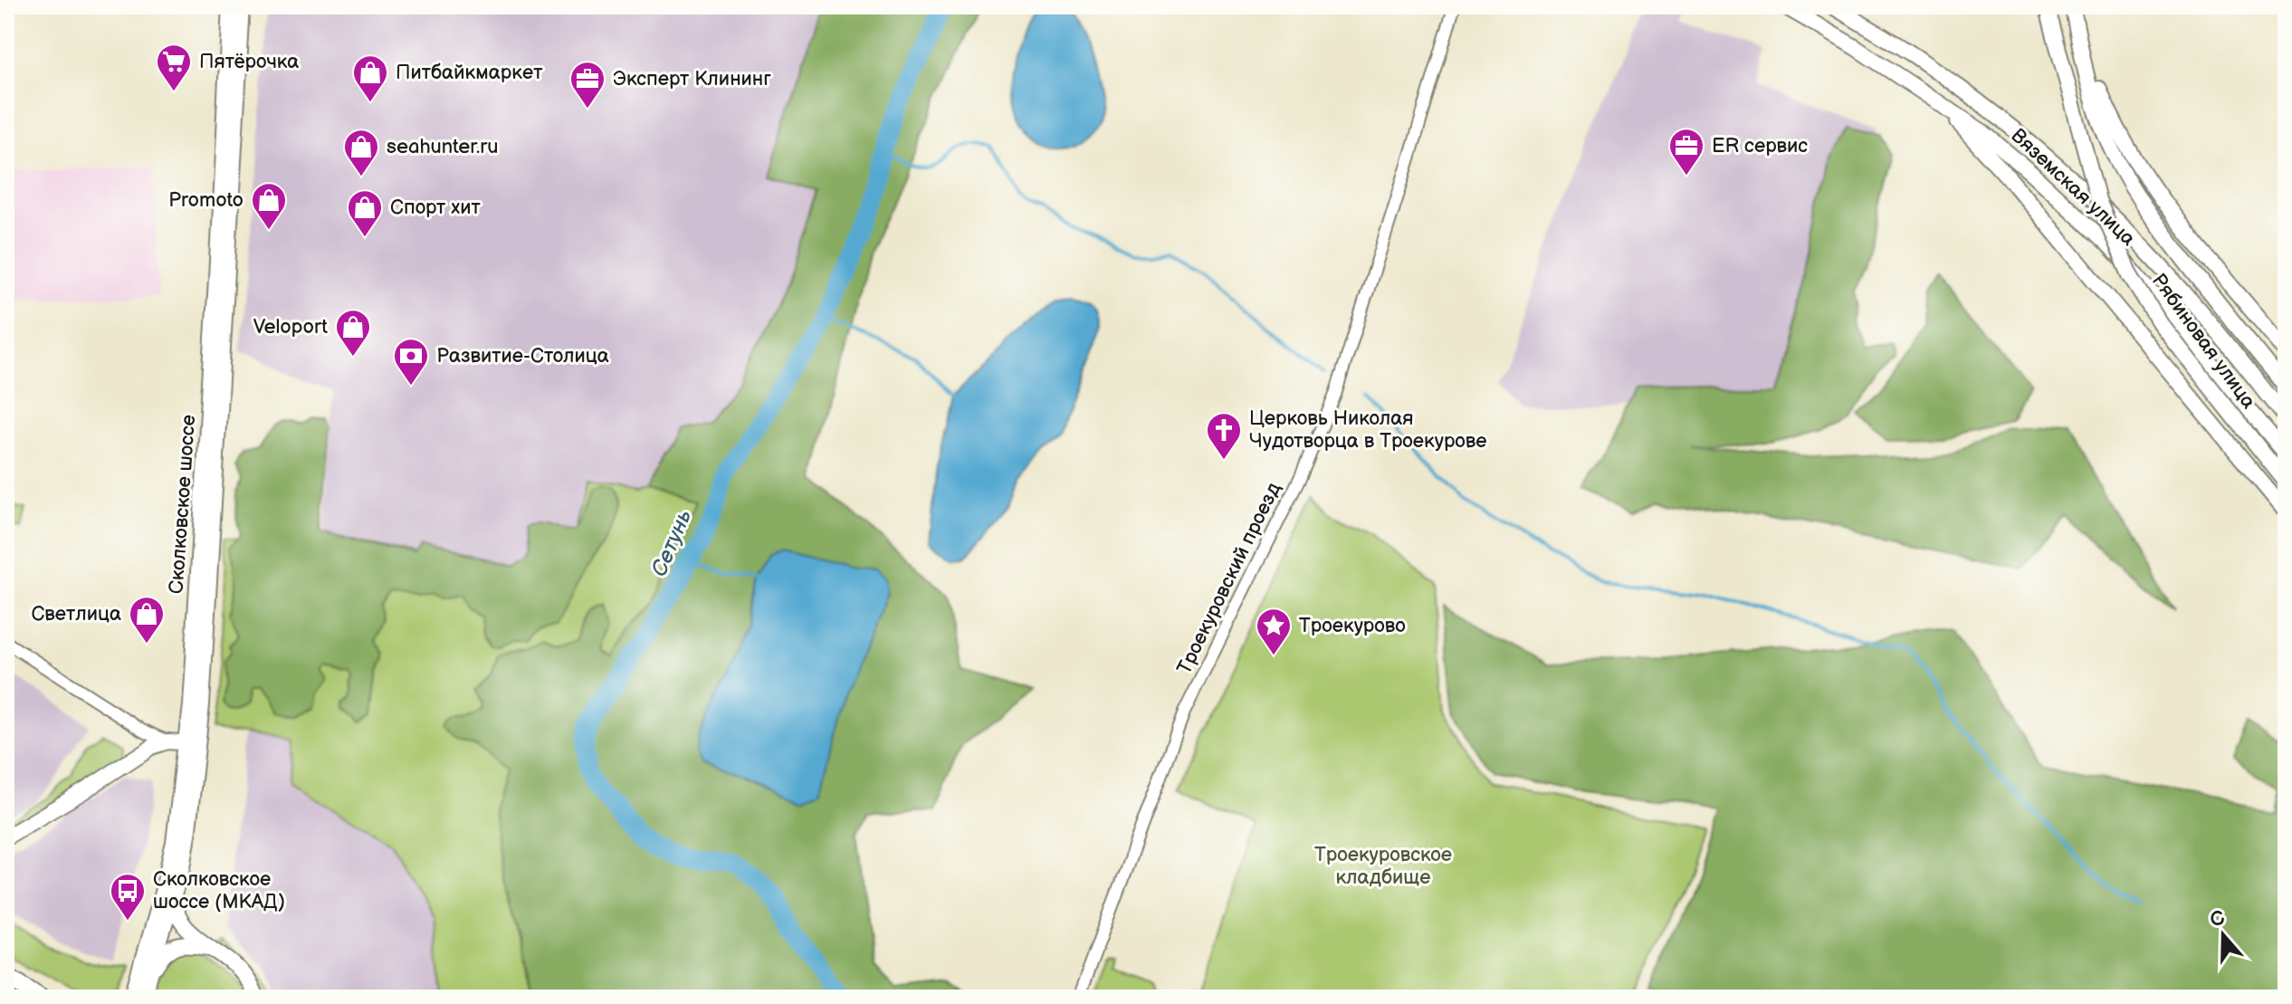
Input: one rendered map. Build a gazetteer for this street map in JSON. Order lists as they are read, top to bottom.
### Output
{
  "streets": {
    "main road": ["Вяземская улица", "Рябиновая улица", "Сколковское шоссе"],
    "street": ["Троекуровский проезд"]
  },
  "water": ["Сетунь"],
  "parks": ["Троекуровское кладбище"],
  "places": {
    "supermarket": ["Пятёрочка"],
    "shop": [
      "Питбайкмаркет",
      "seahunter.ru",
      "Promoto",
      "Спорт хит",
      "Veloport",
      "Светлица"
    ],
    "office": ["Эксперт Клининг", "ER сервис"],
    "bank": ["Развитие-Столица"],
    "church": ["Церковь Николая Чудотворца в Троекурове"],
    "place": ["Троекурово"],
    "bus stop": ["Сколковское шоссе (МКАД)"]
  },
  "north": "top"
}
